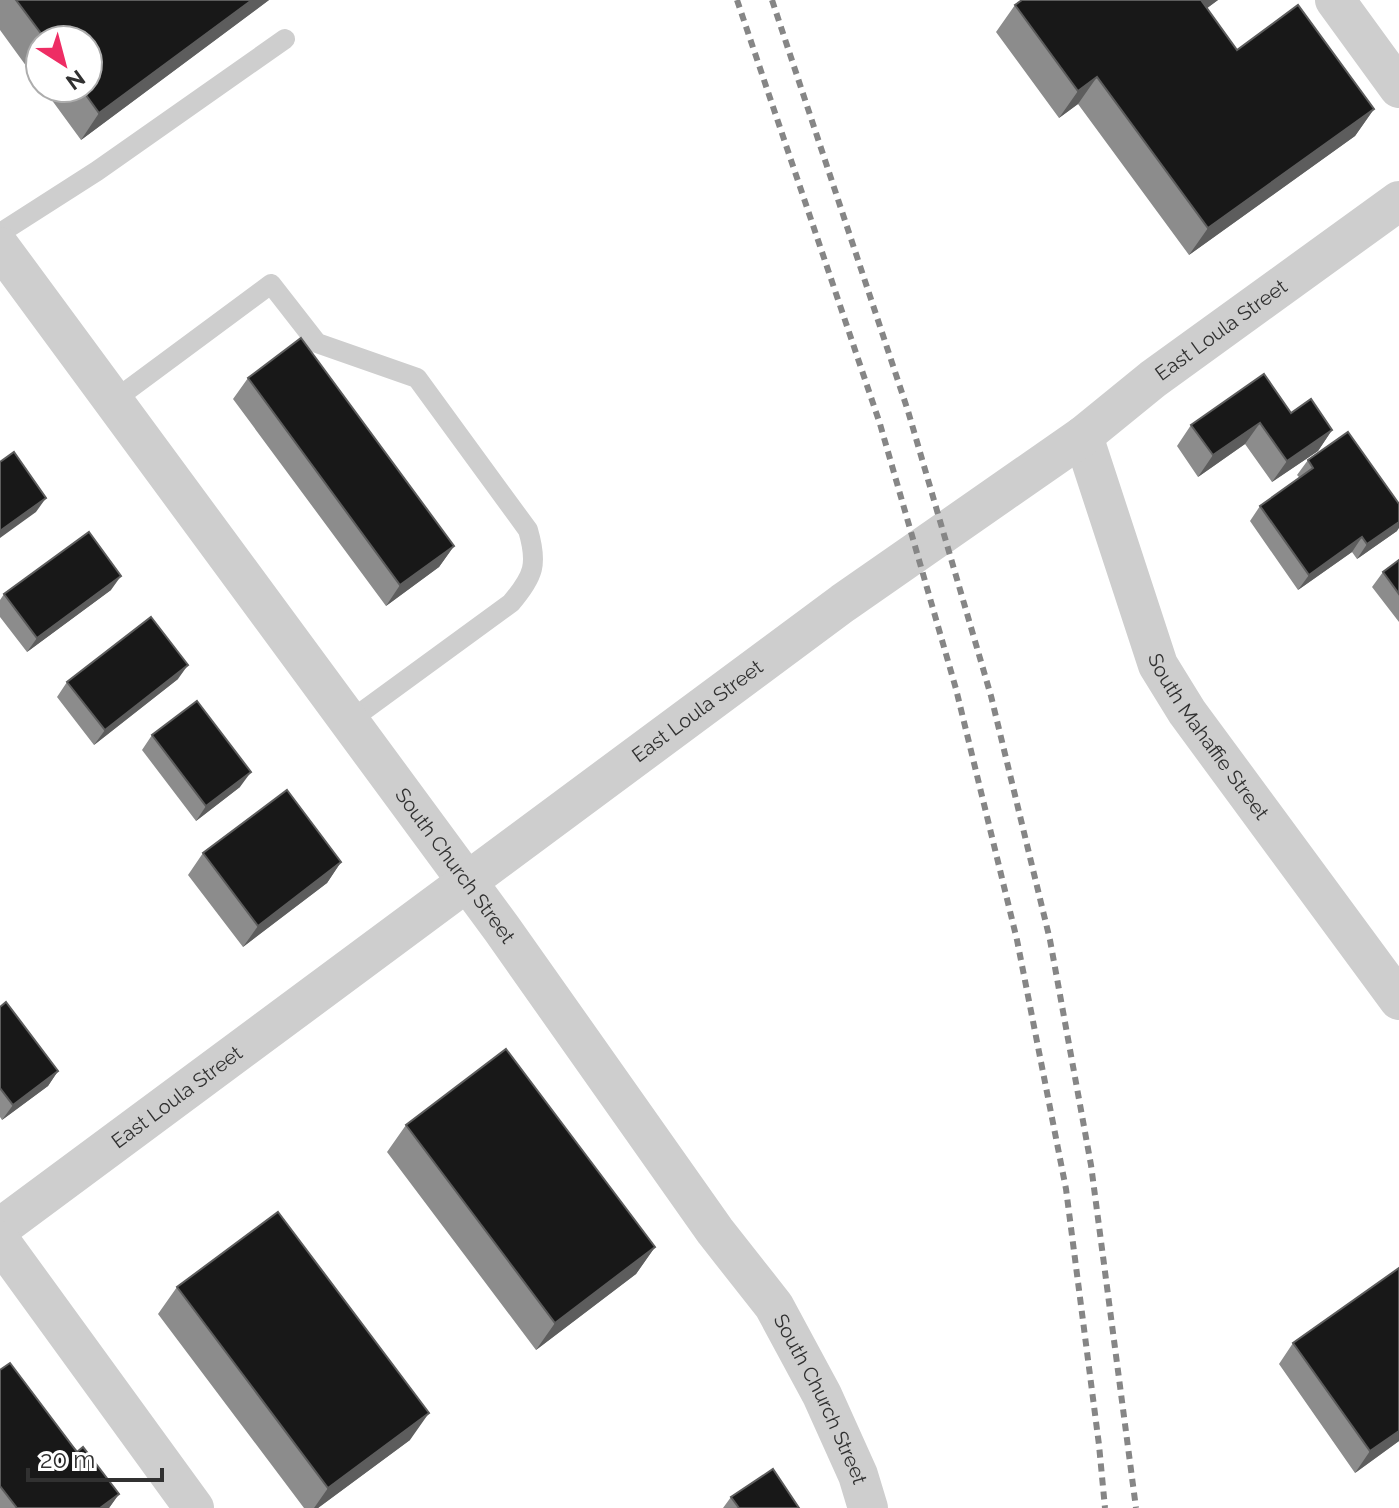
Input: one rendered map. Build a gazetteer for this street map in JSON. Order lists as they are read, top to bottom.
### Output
{
  "streets": {
    "street": ["East Loula Street", "South Mahaffie Street", "South Church Street"]
  },
  "crossings": [
    ["East Loula Street", "South Mahaffie Street"],
    ["East Loula Street", "South Church Street"]
  ],
  "scale_bar": "20 m",
  "north": "bottom right"
}
